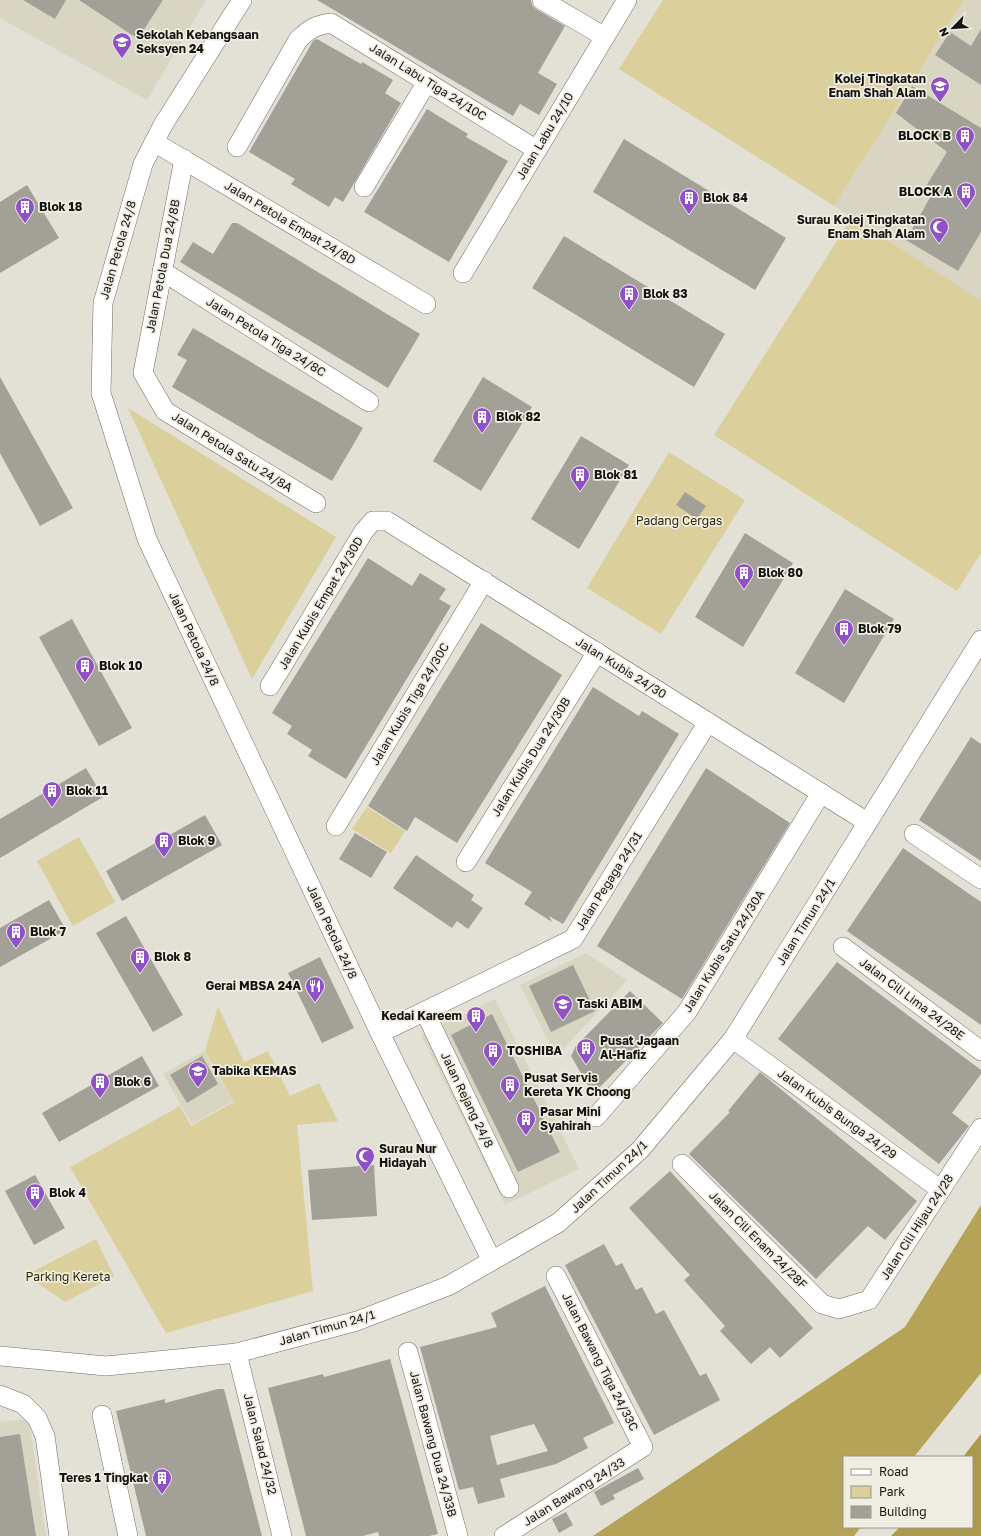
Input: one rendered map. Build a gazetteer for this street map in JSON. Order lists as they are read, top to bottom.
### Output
{
  "streets": {
    "street": [
      "Jalan Labu Tiga 24/10C",
      "Jalan Labu 24/10",
      "Jalan Petola Empat 24/8D",
      "Jalan Petola 24/8",
      "Jalan Petola Dua 24/8B",
      "Jalan Petola Tiga 24/8C",
      "Jalan Petola Satu 24/8A",
      "Jalan Kubis Empat 24/30D",
      "Jalan Kubis 24/30",
      "Jalan Kubis Tiga 24/30C",
      "Jalan Kubis Dua 24/30B",
      "Jalan Pegaga 24/31",
      "Jalan Timun 24/1",
      "Jalan Kubis Satu 24/30A",
      "Jalan Cili Lima 24/28E",
      "Jalan Rejang 24/8",
      "Jalan Kubis Bunga 24/29",
      "Jalan Cili Hijau 24/28",
      "Jalan Cili Enam 24/28F",
      "Jalan Bawang Tiga 24/33C",
      "Jalan Salad 24/32",
      "Jalan Bawang Dua 24/33B",
      "Jalan Bawang 24/33"
    ]
  },
  "crossings": [
    ["Jalan Labu Tiga 24/10C", "Jalan Labu 24/10"],
    ["Jalan Petola Empat 24/8D", "Jalan Petola 24/8"],
    ["Jalan Petola Empat 24/8D", "Jalan Petola Dua 24/8B"],
    ["Jalan Petola 24/8", "Jalan Pegaga 24/31"],
    ["Jalan Petola 24/8", "Jalan Timun 24/1"],
    ["Jalan Petola Dua 24/8B", "Jalan Petola Tiga 24/8C"],
    ["Jalan Petola Dua 24/8B", "Jalan Petola Satu 24/8A"],
    ["Jalan Kubis Empat 24/30D", "Jalan Kubis 24/30"],
    ["Jalan Kubis 24/30", "Jalan Kubis Tiga 24/30C"],
    ["Jalan Kubis 24/30", "Jalan Kubis Dua 24/30B"],
    ["Jalan Kubis 24/30", "Jalan Pegaga 24/31"],
    ["Jalan Kubis 24/30", "Jalan Timun 24/1"],
    ["Jalan Kubis 24/30", "Jalan Kubis Satu 24/30A"],
    ["Jalan Pegaga 24/31", "Jalan Rejang 24/8"],
    ["Jalan Timun 24/1", "Jalan Kubis Bunga 24/29"],
    ["Jalan Timun 24/1", "Jalan Salad 24/32"],
    ["Jalan Kubis Bunga 24/29", "Jalan Cili Hijau 24/28"],
    ["Jalan Cili Hijau 24/28", "Jalan Cili Enam 24/28F"],
    ["Jalan Bawang Tiga 24/33C", "Jalan Bawang 24/33"]
  ],
  "parks": ["Padang Cergas", "Parking Kereta"],
  "places": {
    "school or university": [
      "Sekolah Kebangsaan Seksyen 24",
      "Kolej Tingkatan Enam Shah Alam",
      "Taski ABIM",
      "Tabika KEMAS"
    ],
    "building": [
      "BLOCK B",
      "BLOCK A",
      "Blok 84",
      "Blok 18",
      "Blok 83",
      "Blok 82",
      "Blok 81",
      "Blok 80",
      "Blok 79",
      "Blok 10",
      "Blok 11",
      "Blok 9",
      "Blok 7",
      "Blok 8",
      "Kedai Kareem",
      "Pusat Jagaan Al-Hafiz",
      "TOSHIBA",
      "Blok 6",
      "Pusat Servis Kereta YK Choong",
      "Pasar Mini Syahirah",
      "Blok 4",
      "Teres 1 Tingkat"
    ],
    "mosque": ["Surau Kolej Tingkatan Enam Shah Alam", "Surau Nur Hidayah"],
    "restaurant": ["Gerai MBSA 24A"]
  },
  "legend": ["Road", "Park", "Building"],
  "north": "bottom left"
}
